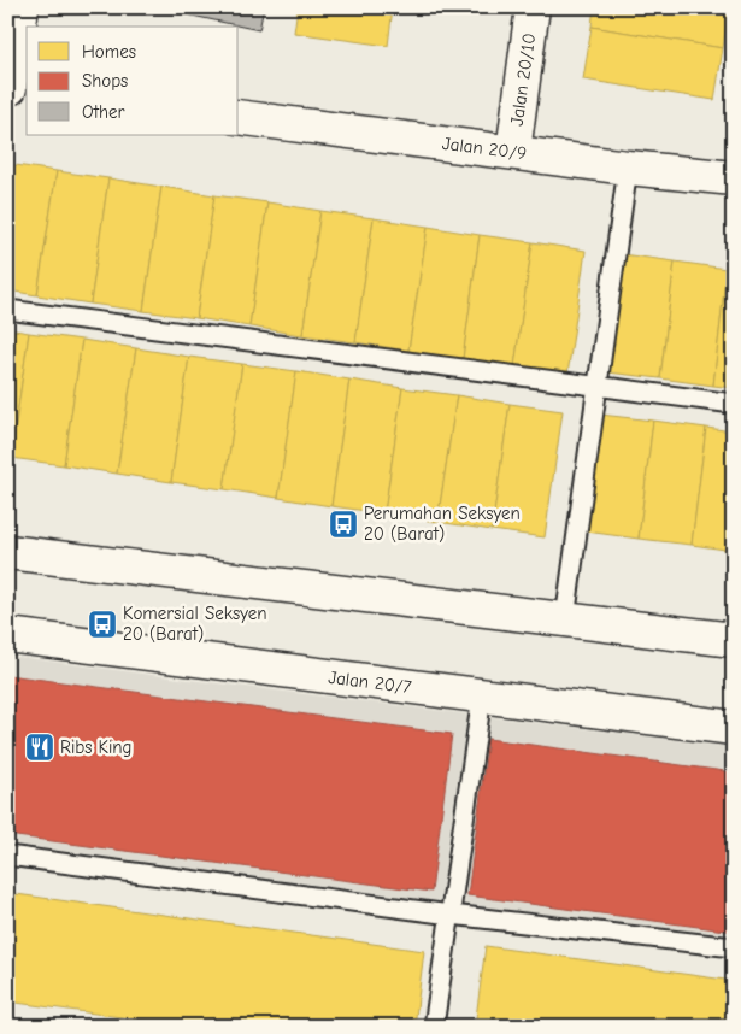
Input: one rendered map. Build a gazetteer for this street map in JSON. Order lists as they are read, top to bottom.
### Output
{
  "streets": {
    "street": ["Jalan 20/10", "Jalan 20/9", "Jalan 20/7"]
  },
  "crossings": [
    ["Jalan 20/10", "Jalan 20/9"]
  ],
  "places": {
    "bus stop": ["Perumahan Seksyen 20 (Barat)", "Komersial Seksyen 20 (Barat)"],
    "restaurant": ["Ribs King"]
  },
  "legend": ["Homes", "Shops", "Other"]
}
